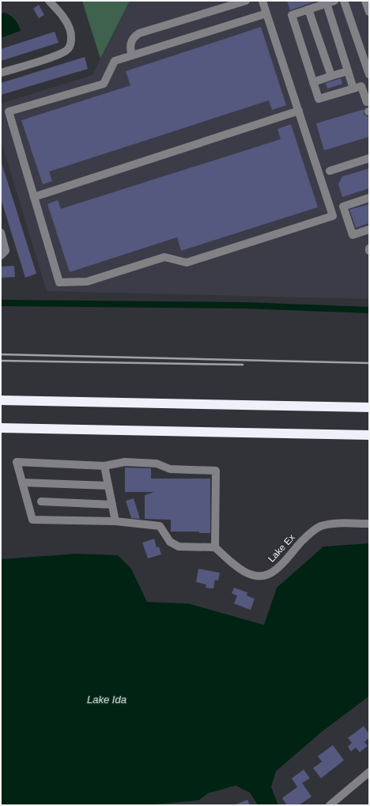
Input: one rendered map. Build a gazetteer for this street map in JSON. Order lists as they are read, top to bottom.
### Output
{
  "streets": {
    "street": ["Lake Ex"]
  },
  "water": ["Lake Ida"]
}
